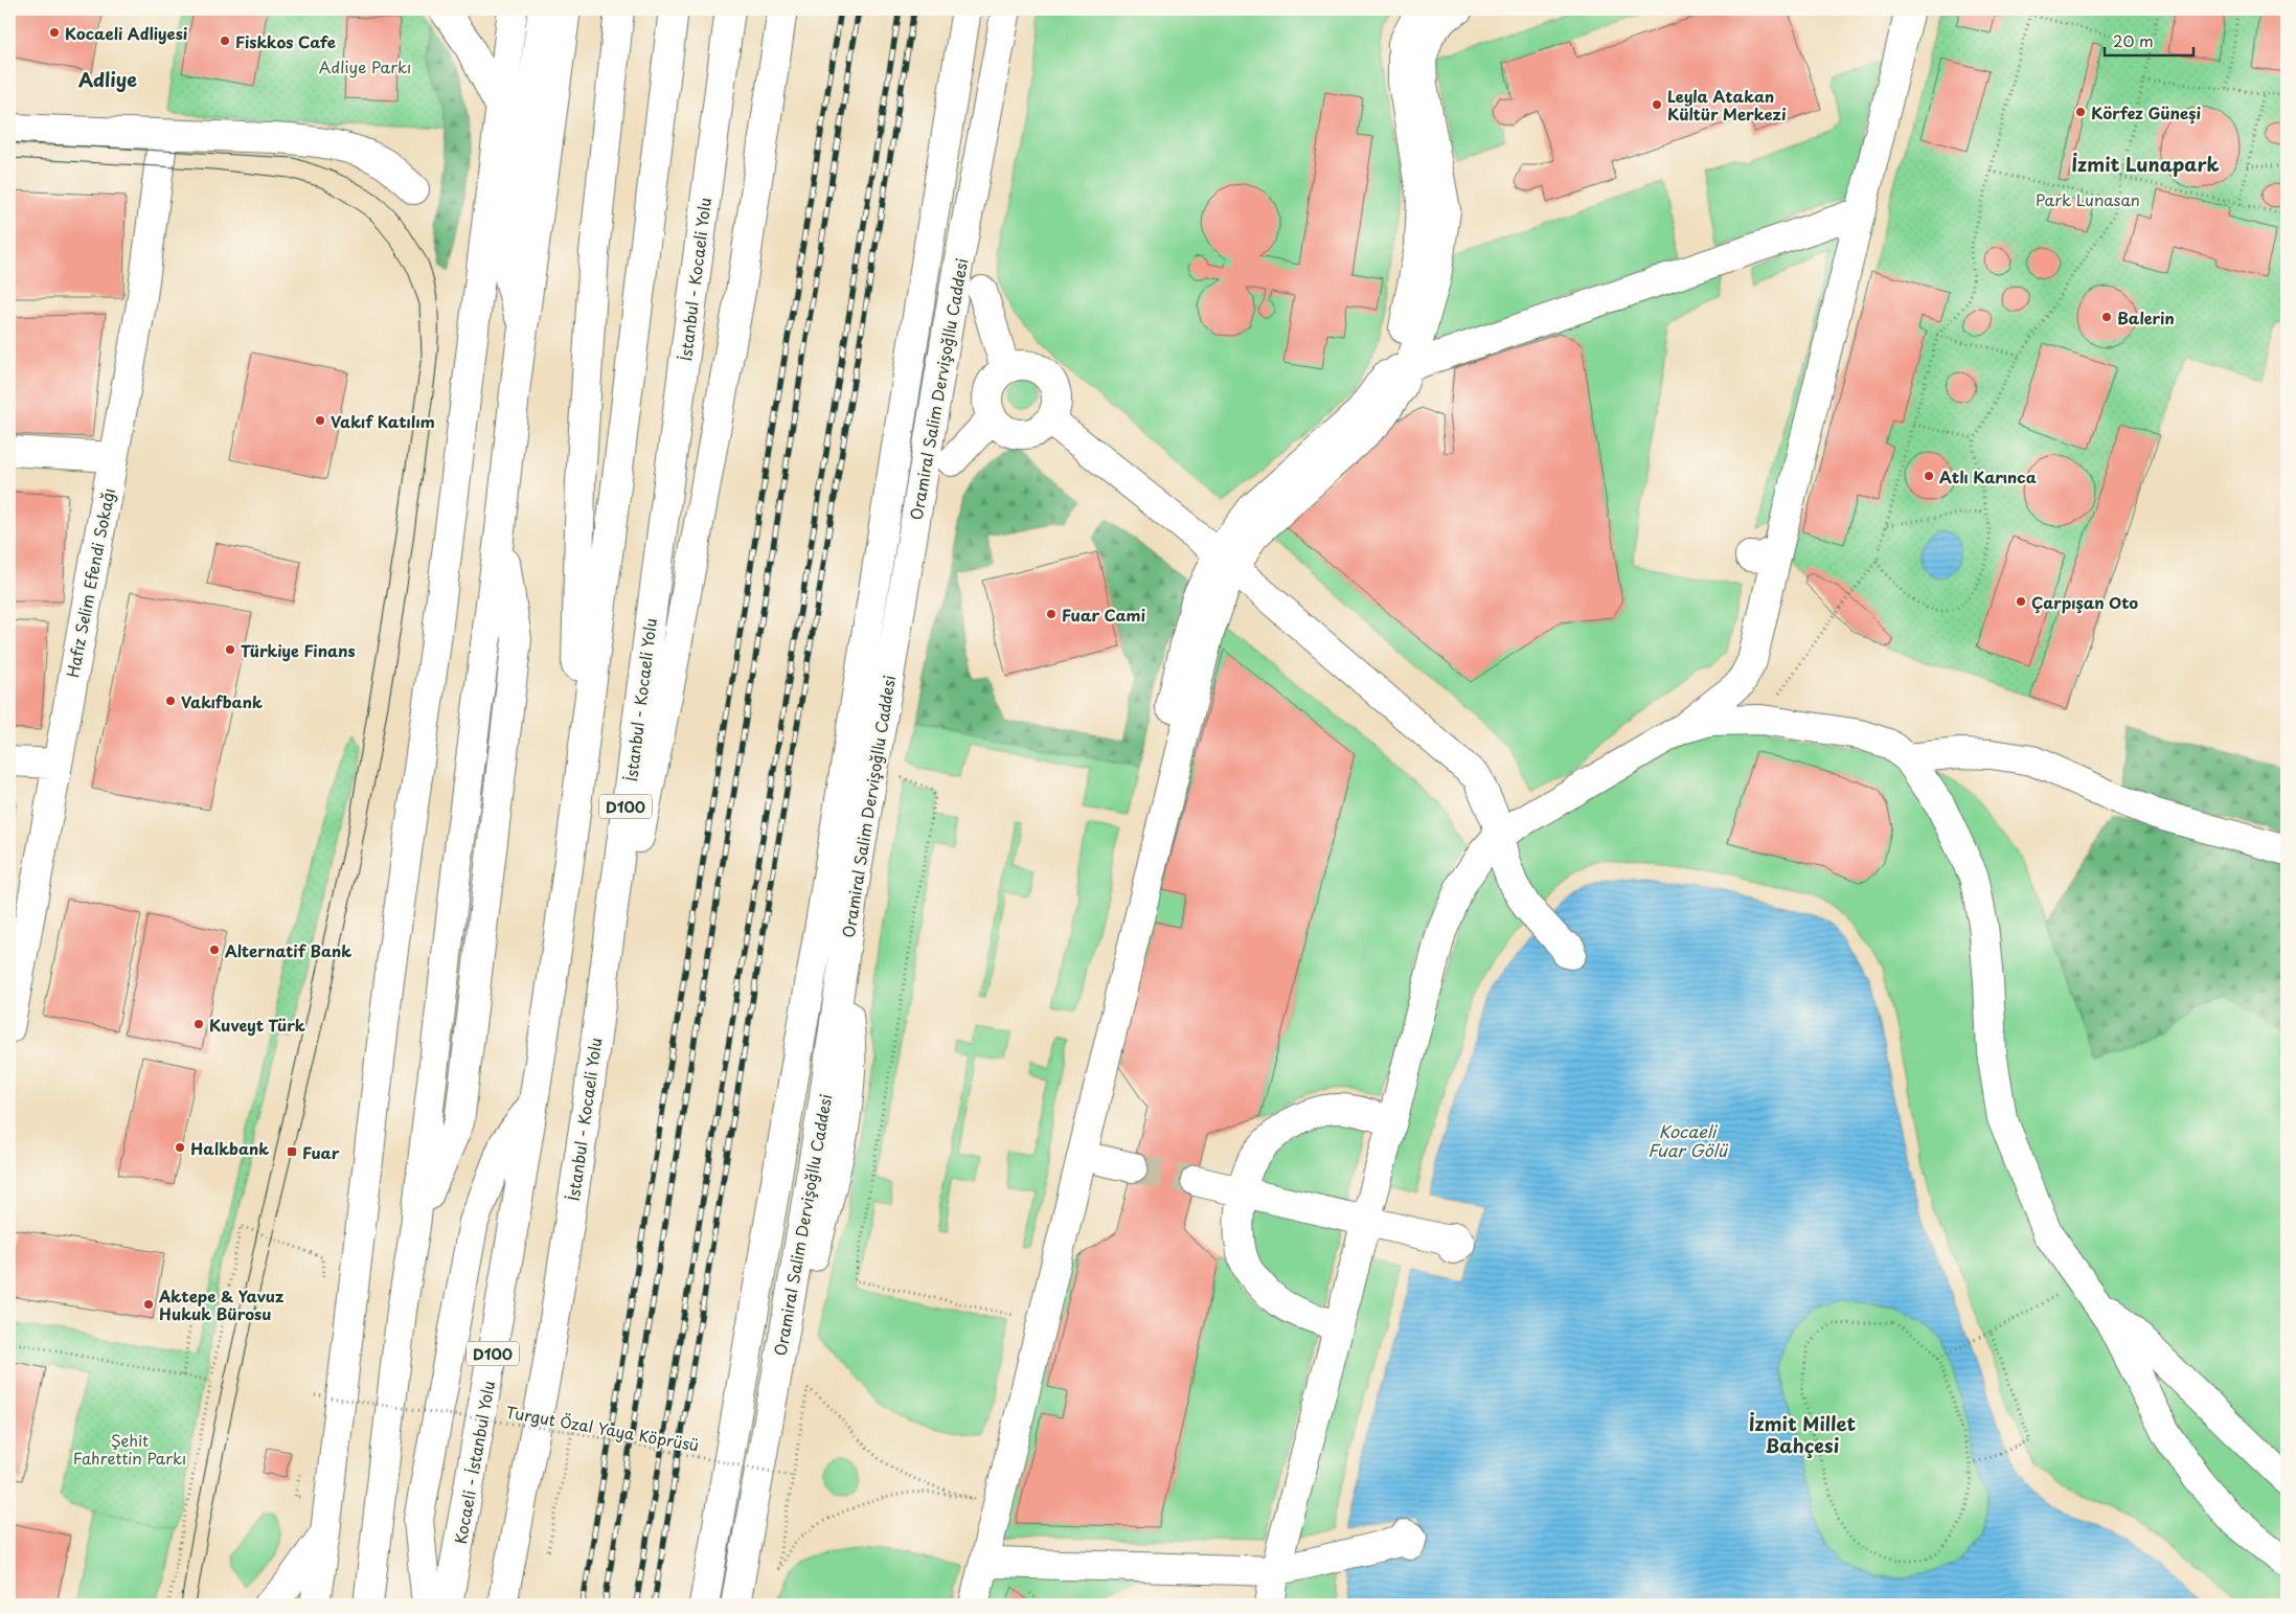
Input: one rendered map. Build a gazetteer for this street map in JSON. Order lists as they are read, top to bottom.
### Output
{
  "streets": {
    "main road": [
      "İstanbul - Kocaeli Yolu",
      "Oramiral Salim Dervişoğllu Caddesi",
      "Hafız Selim Efendi Sokağı",
      "D100",
      "Kocaeli - İstanbul Yolu"
    ],
    "path": ["Turgut Özal Yaya Köprüsü"]
  },
  "crossings": [
    ["D100", "Kocaeli - İstanbul Yolu"]
  ],
  "districts": ["Adliye", "İzmit Lunapark", "İzmit Millet Bahçesi"],
  "water": ["Kocaeli Fuar Gölü"],
  "parks": ["Adliye Parkı", "Park Lunasan", "Şehit Fahrettin Parkı"],
  "places": {
    "other": [
      "Kocaeli Adliyesi",
      "Fiskkos Cafe",
      "Leyla Atakan Kültür Merkezi",
      "Körfez Güneşi",
      "Balerin",
      "Vakıf Katılım",
      "Atlı Karınca",
      "Çarpışan Oto",
      "Fuar Cami",
      "Türkiye Finans",
      "Vakıfbank",
      "Alternatif Bank",
      "Kuveyt Türk",
      "Halkbank",
      "Aktepe & Yavuz Hukuk Bürosu"
    ],
    "transit": ["Fuar"]
  },
  "scale_bar": "20 m"
}
